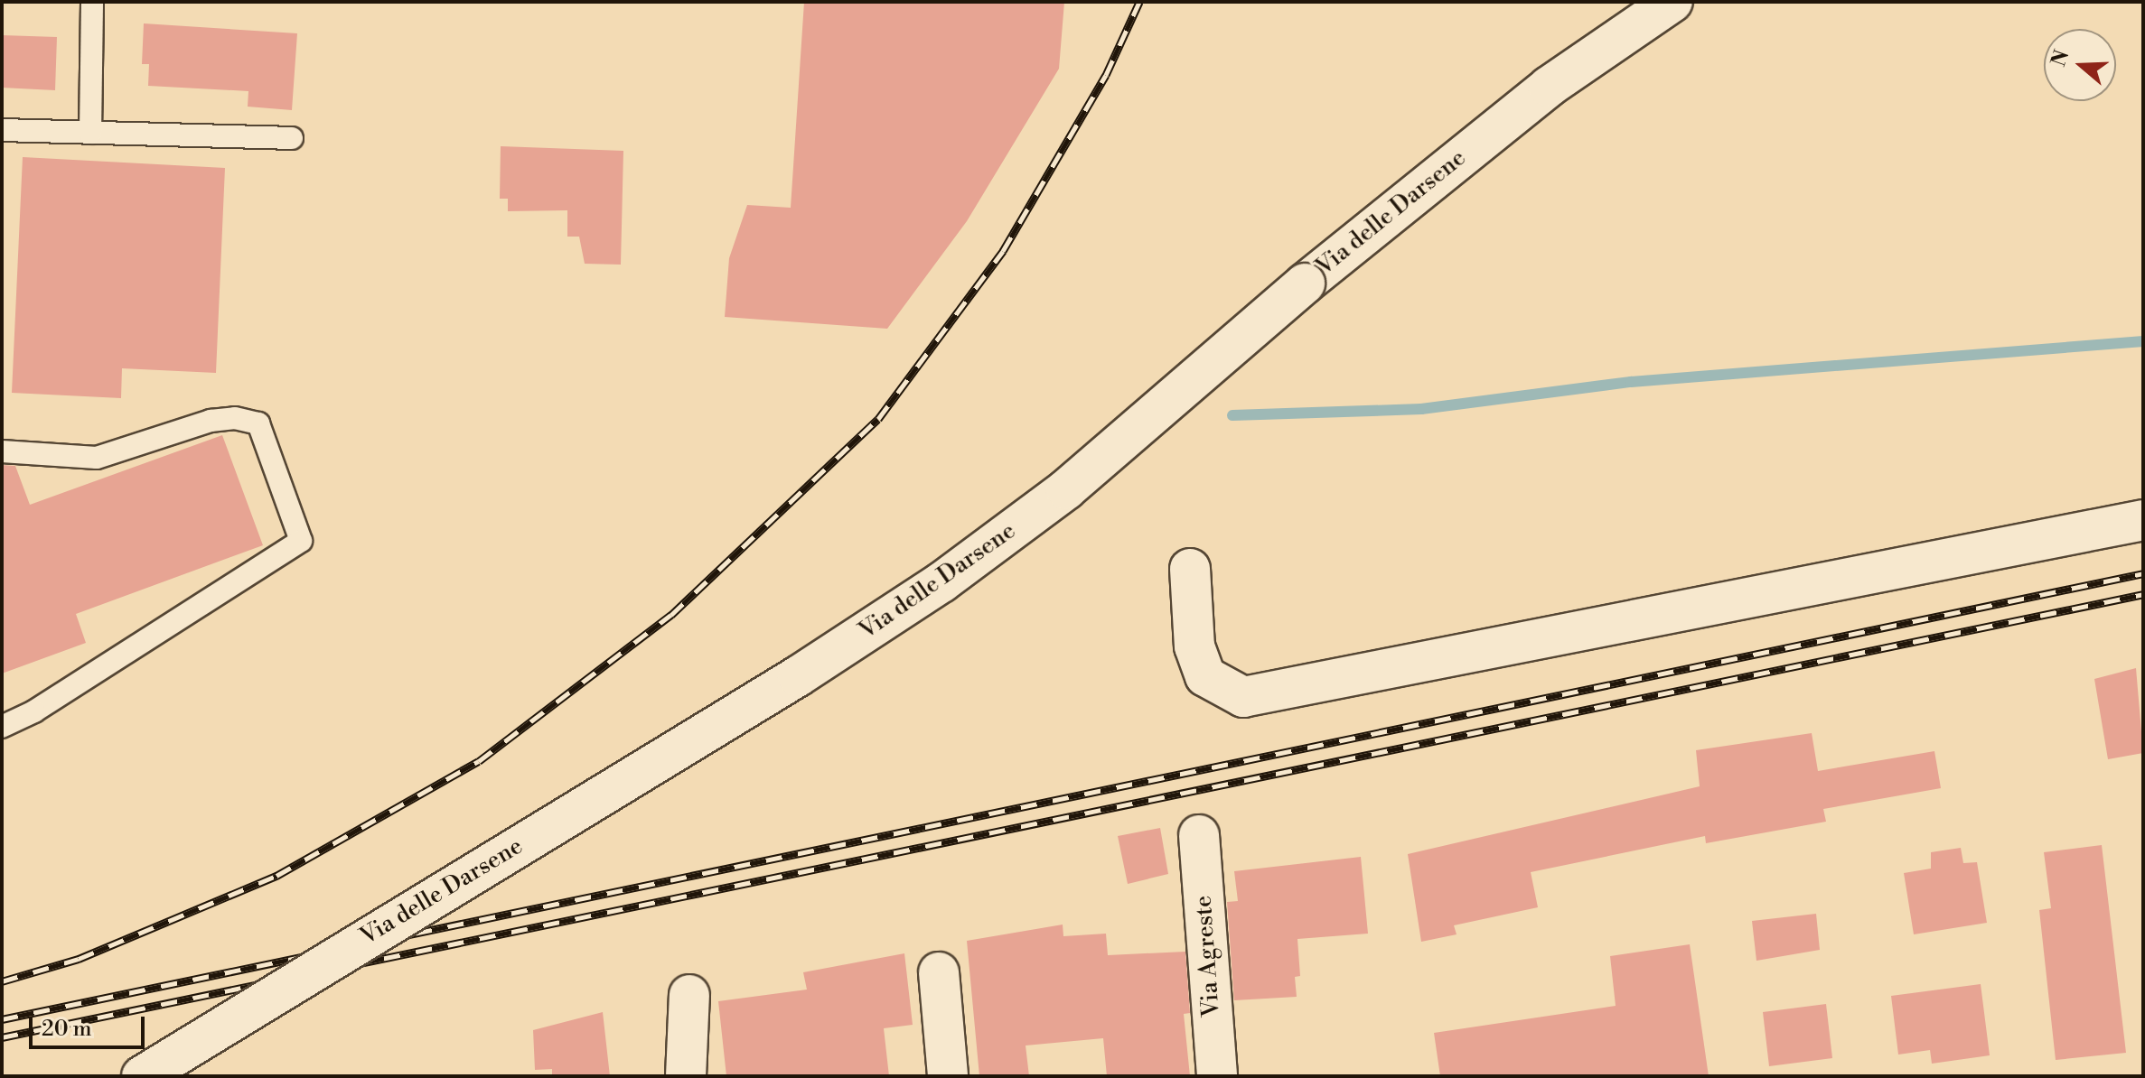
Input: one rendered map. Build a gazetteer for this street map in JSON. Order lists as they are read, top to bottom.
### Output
{
  "streets": {
    "street": ["Via delle Darsene", "Via Agreste"]
  },
  "scale_bar": "20 m",
  "north": "left"
}
